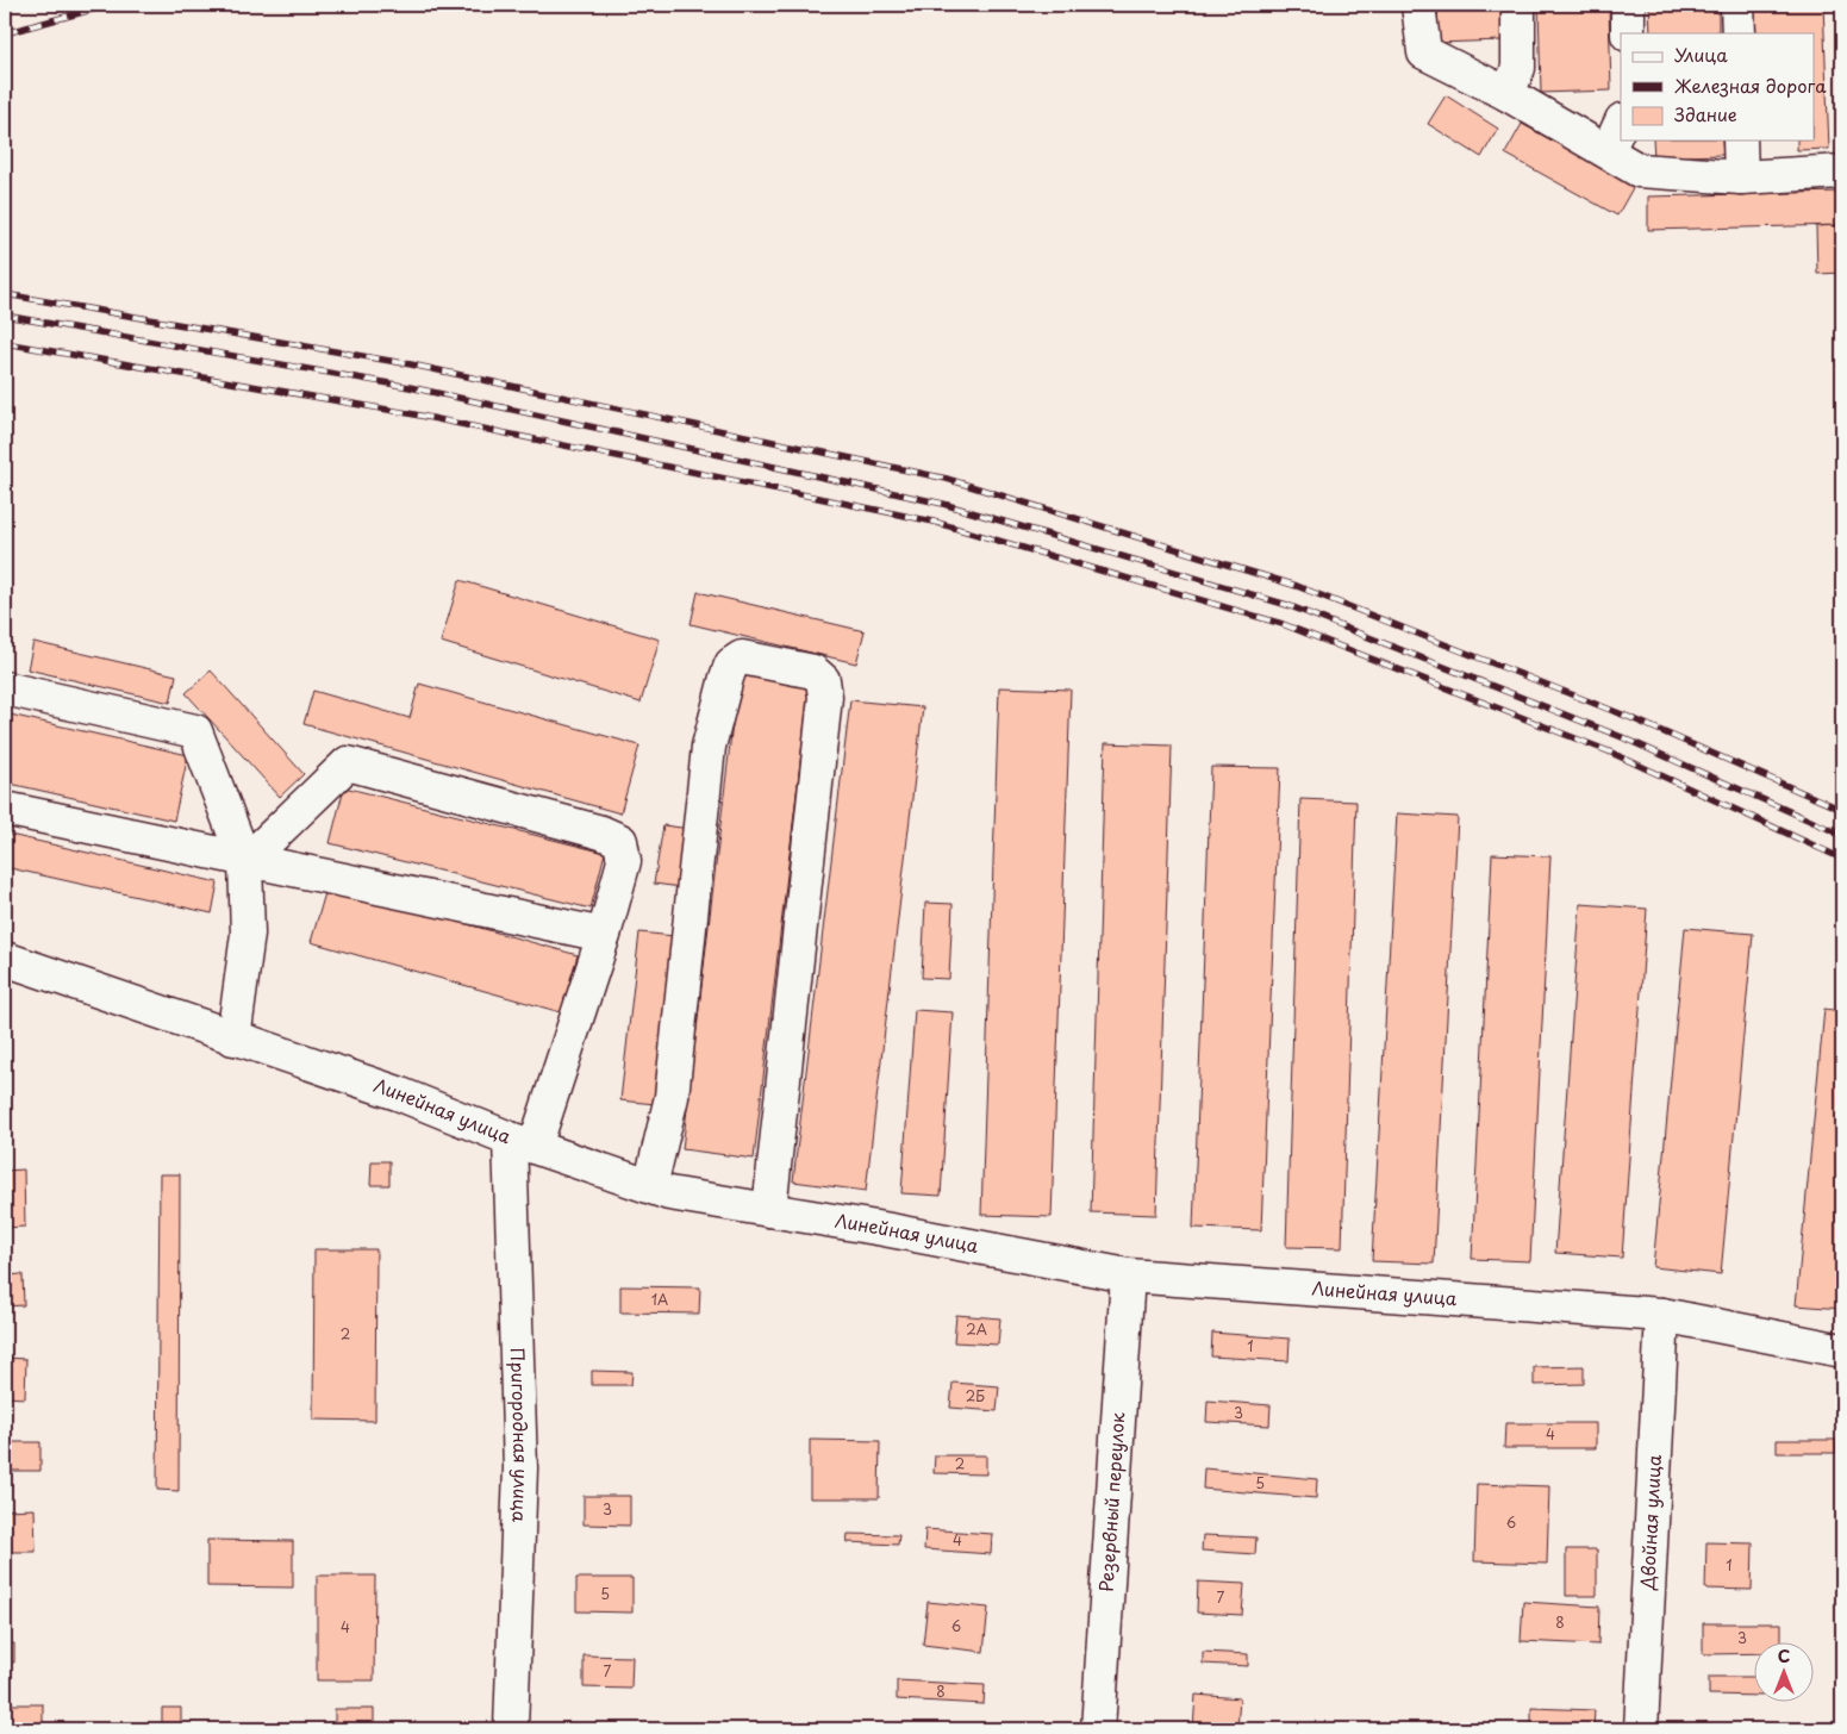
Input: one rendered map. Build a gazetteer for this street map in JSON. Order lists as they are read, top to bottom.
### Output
{
  "streets": {
    "street": [
      "Линейная улица",
      "Пригородная улица",
      "Резервный переулок",
      "Двойная улица"
    ]
  },
  "crossings": [
    ["Линейная улица", "Пригородная улица"],
    ["Линейная улица", "Резервный переулок"],
    ["Линейная улица", "Двойная улица"]
  ],
  "house_numbers": [
    "1А",
    "2А",
    "2",
    "1",
    "2Б",
    "3",
    "4",
    "2",
    "5",
    "3",
    "6",
    "4",
    "1",
    "5",
    "7",
    "8",
    "6",
    "4",
    "3",
    "7",
    "8"
  ],
  "legend": ["Улица", "Железная дорога", "Здание"],
  "north": "top"
}
